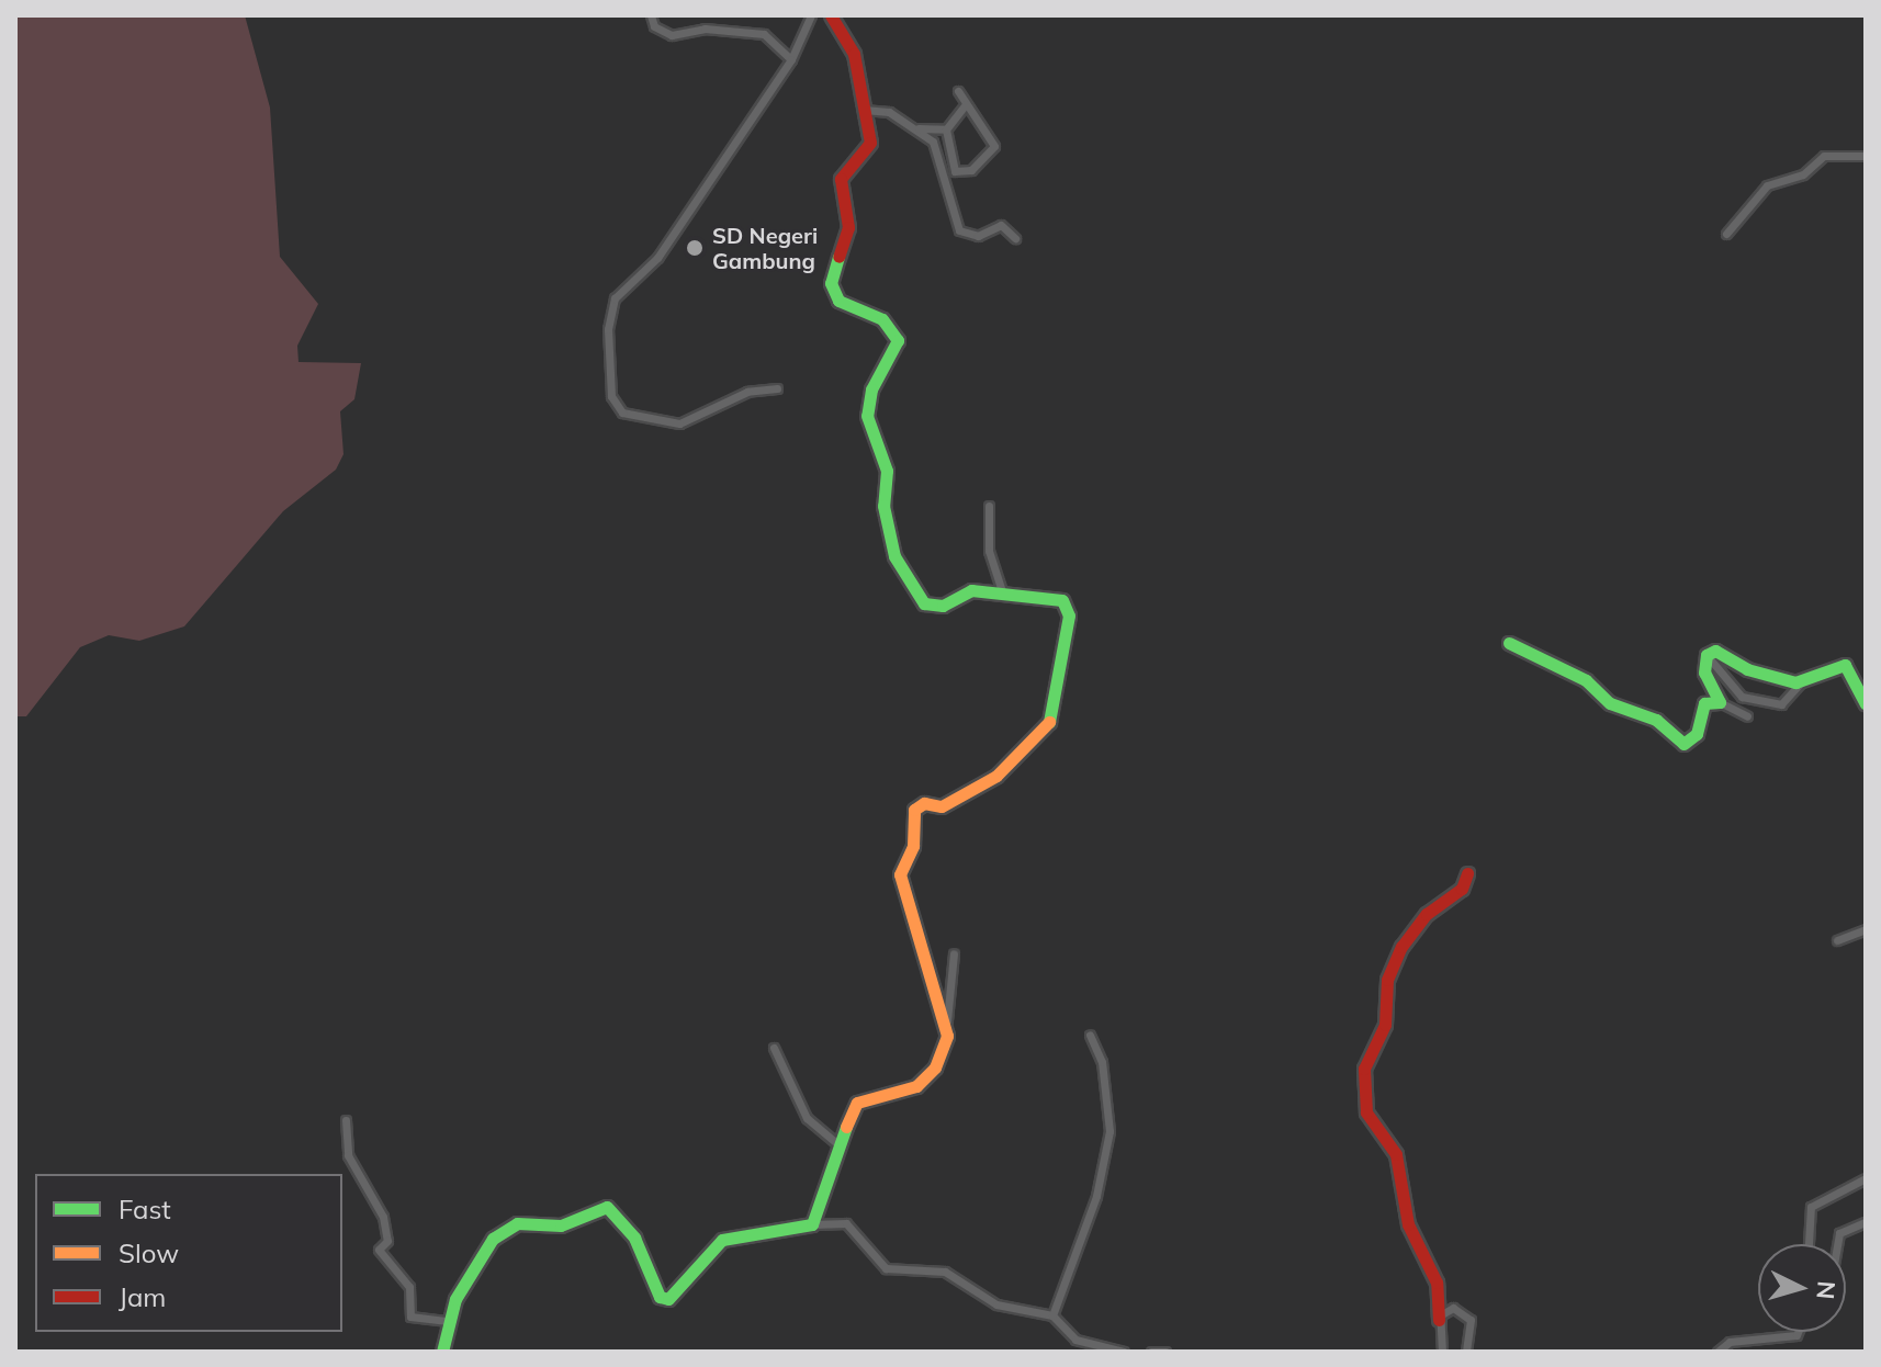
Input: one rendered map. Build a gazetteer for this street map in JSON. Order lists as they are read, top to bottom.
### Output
{
  "places": ["SD Negeri Gambung"],
  "legend": ["Fast", "Slow", "Jam"],
  "north": "right"
}
